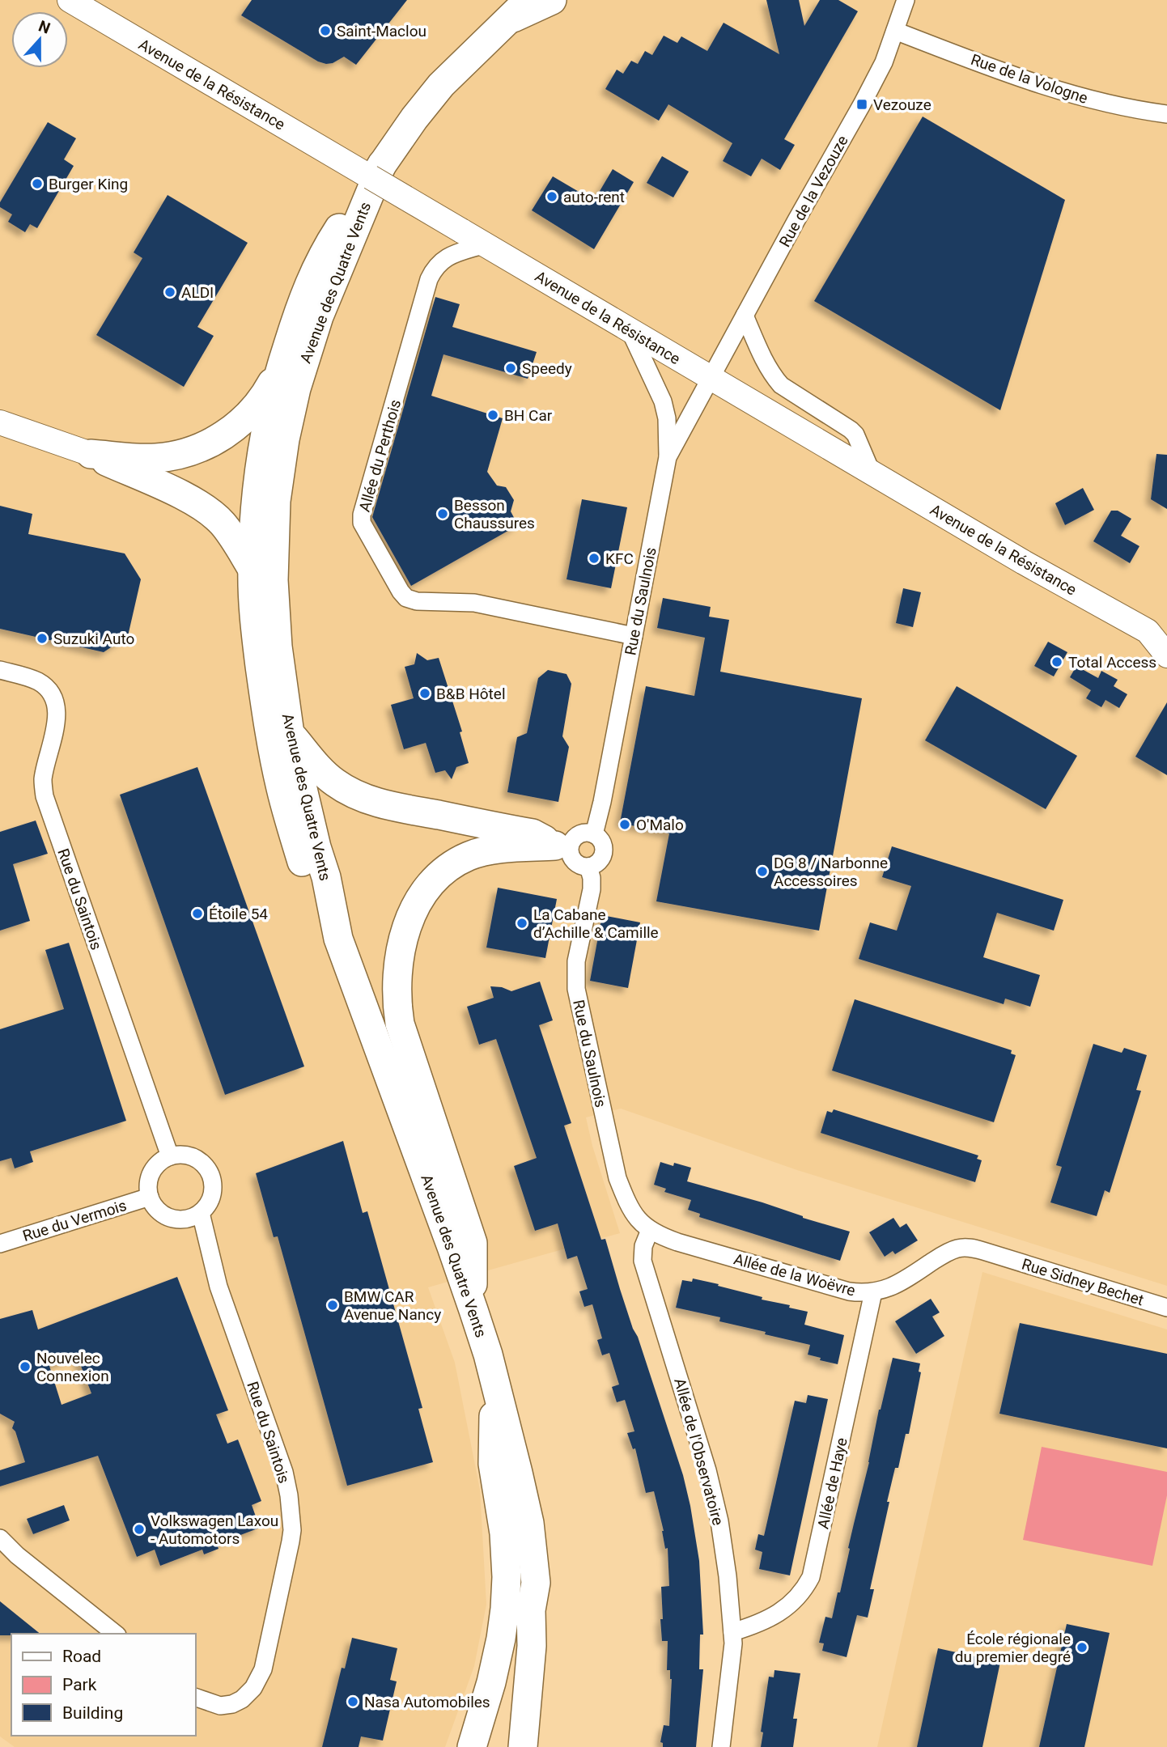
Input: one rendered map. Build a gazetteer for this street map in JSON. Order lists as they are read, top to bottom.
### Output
{
  "streets": {
    "main road": ["Avenue de la Résistance", "Avenue des Quatre Vents"],
    "street": [
      "Rue de la Vologne",
      "Rue de la Vezouze",
      "Allée du Perthois",
      "Rue du Saulnois",
      "Rue du Saintois",
      "Rue du Vermois",
      "Allée de la Woëvre",
      "Rue Sidney Bechet",
      "Allée de l'Observatoire",
      "Allée de Haye"
    ]
  },
  "crossings": [
    ["Rue de la Vologne", "Rue de la Vezouze"],
    ["Avenue de la Résistance", "Rue de la Vezouze"],
    ["Avenue de la Résistance", "Allée du Perthois"],
    ["Avenue de la Résistance", "Rue du Saulnois"],
    ["Rue de la Vezouze", "Rue du Saulnois"],
    ["Allée du Perthois", "Rue du Saulnois"],
    ["Rue du Saulnois", "Allée de la Woëvre"],
    ["Rue du Saulnois", "Allée de l'Observatoire"],
    ["Rue du Saintois", "Rue du Vermois"],
    ["Allée de la Woëvre", "Rue Sidney Bechet"],
    ["Allée de la Woëvre", "Allée de l'Observatoire"],
    ["Allée de la Woëvre", "Allée de Haye"],
    ["Allée de l'Observatoire", "Allée de Haye"]
  ],
  "places": {
    "other": [
      "Saint-Maclou",
      "Burger King",
      "auto-rent",
      "ALDI",
      "Speedy",
      "BH Car",
      "Besson Chaussures",
      "KFC",
      "Suzuki Auto",
      "Total Access",
      "B&B Hôtel",
      "O'Malo",
      "DG 8 / Narbonne Accessoires",
      "Étoile 54",
      "La Cabane d’Achille & Camille",
      "BMW CAR Avenue Nancy",
      "Nouvelec Connexion",
      "Volkswagen Laxou - Automotors",
      "École régionale du premier degré",
      "Nasa Automobiles"
    ],
    "transit": ["Vezouze"]
  },
  "legend": ["Road", "Park", "Building"],
  "north": "top"
}
